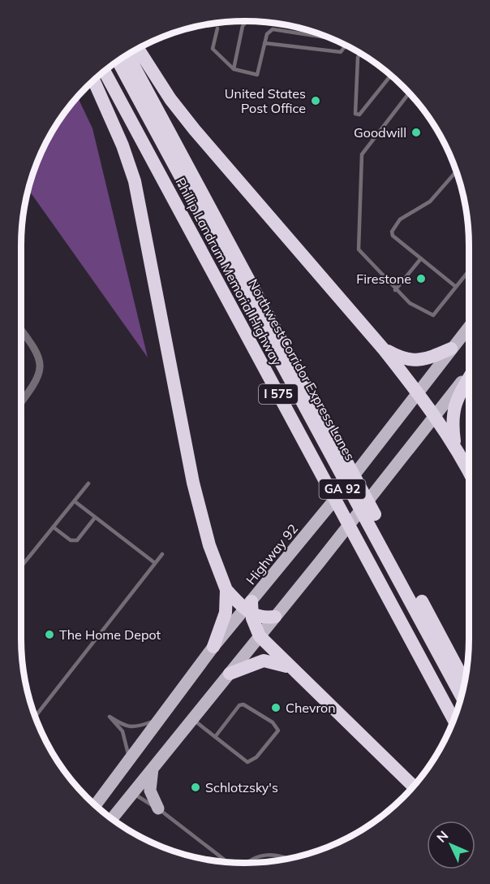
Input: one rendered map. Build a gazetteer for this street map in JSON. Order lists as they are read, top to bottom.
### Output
{
  "streets": {
    "highway": ["Phillip Landrum Memorial Highway", "Northwest Corridor Express Lanes", "I 575"],
    "main road": ["GA 92", "Highway 92"]
  },
  "places": [
    "United States Post Office",
    "Goodwill",
    "Firestone",
    "The Home Depot",
    "Chevron",
    "Schlotzsky's"
  ],
  "north": "top left"
}
